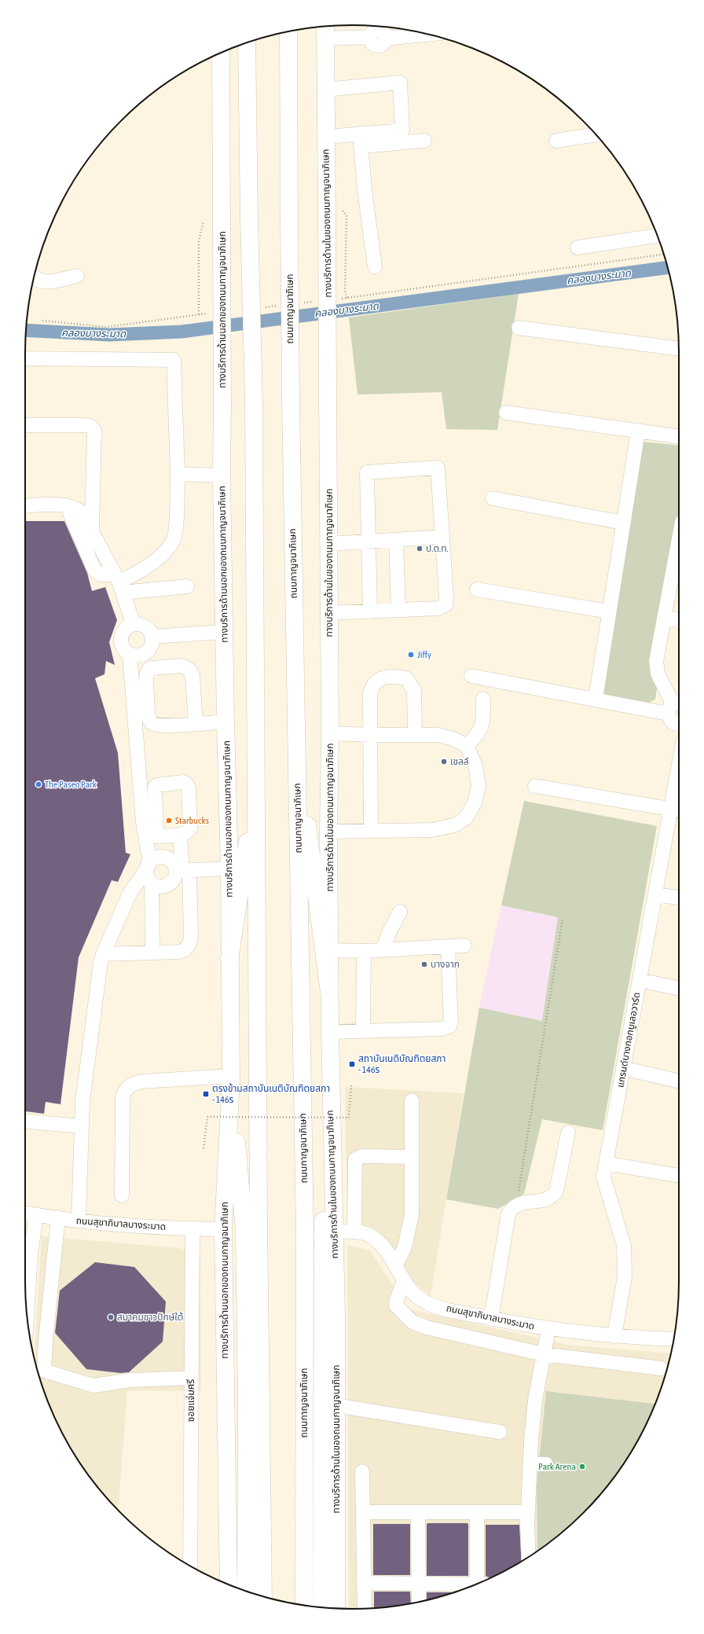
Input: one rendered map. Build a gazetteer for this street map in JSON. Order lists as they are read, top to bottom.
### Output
{
  "streets": {
    "main road": ["ทางบริการด้านในของถนนกาญจนาภิเษก", "ถนนกาญจนาภิเษก", "ทางบริการด้านนอกของถนนกาญจนาภิเษก"],
    "street": ["แกรนด์บางกอกบูเลอวาร์ด", "ถนนสุขาภิบาลบางระมาด", "ซอยแจ่มศรี"]
  },
  "crossings": [
    ["ทางบริการด้านในของถนนกาญจนาภิเษก", "ถนนสุขาภิบาลบางระมาด"],
    ["ทางบริการด้านนอกของถนนกาญจนาภิเษก", "ถนนสุขาภิบาลบางระมาด"],
    ["แกรนด์บางกอกบูเลอวาร์ด", "ถนนสุขาภิบาลบางระมาด"],
    ["ถนนสุขาภิบาลบางระมาด", "ซอยแจ่มศรี"]
  ],
  "water": ["คลองบางระมาด"],
  "places": {
    "other": [
      "ป.ต.ท.",
      "Jiffy",
      "เชลล์",
      "The Paseo Park",
      "Starbucks",
      "บางจาก",
      "สมาคมชาวปักษ์ใต้",
      "Park Arena"
    ],
    "transit": ["สถาบันเนติบัณฑิตยสภา - 146ร", "ตรงข้ามสถาบันเนติบัณฑิตยสภา - 146ร"]
  }
}
